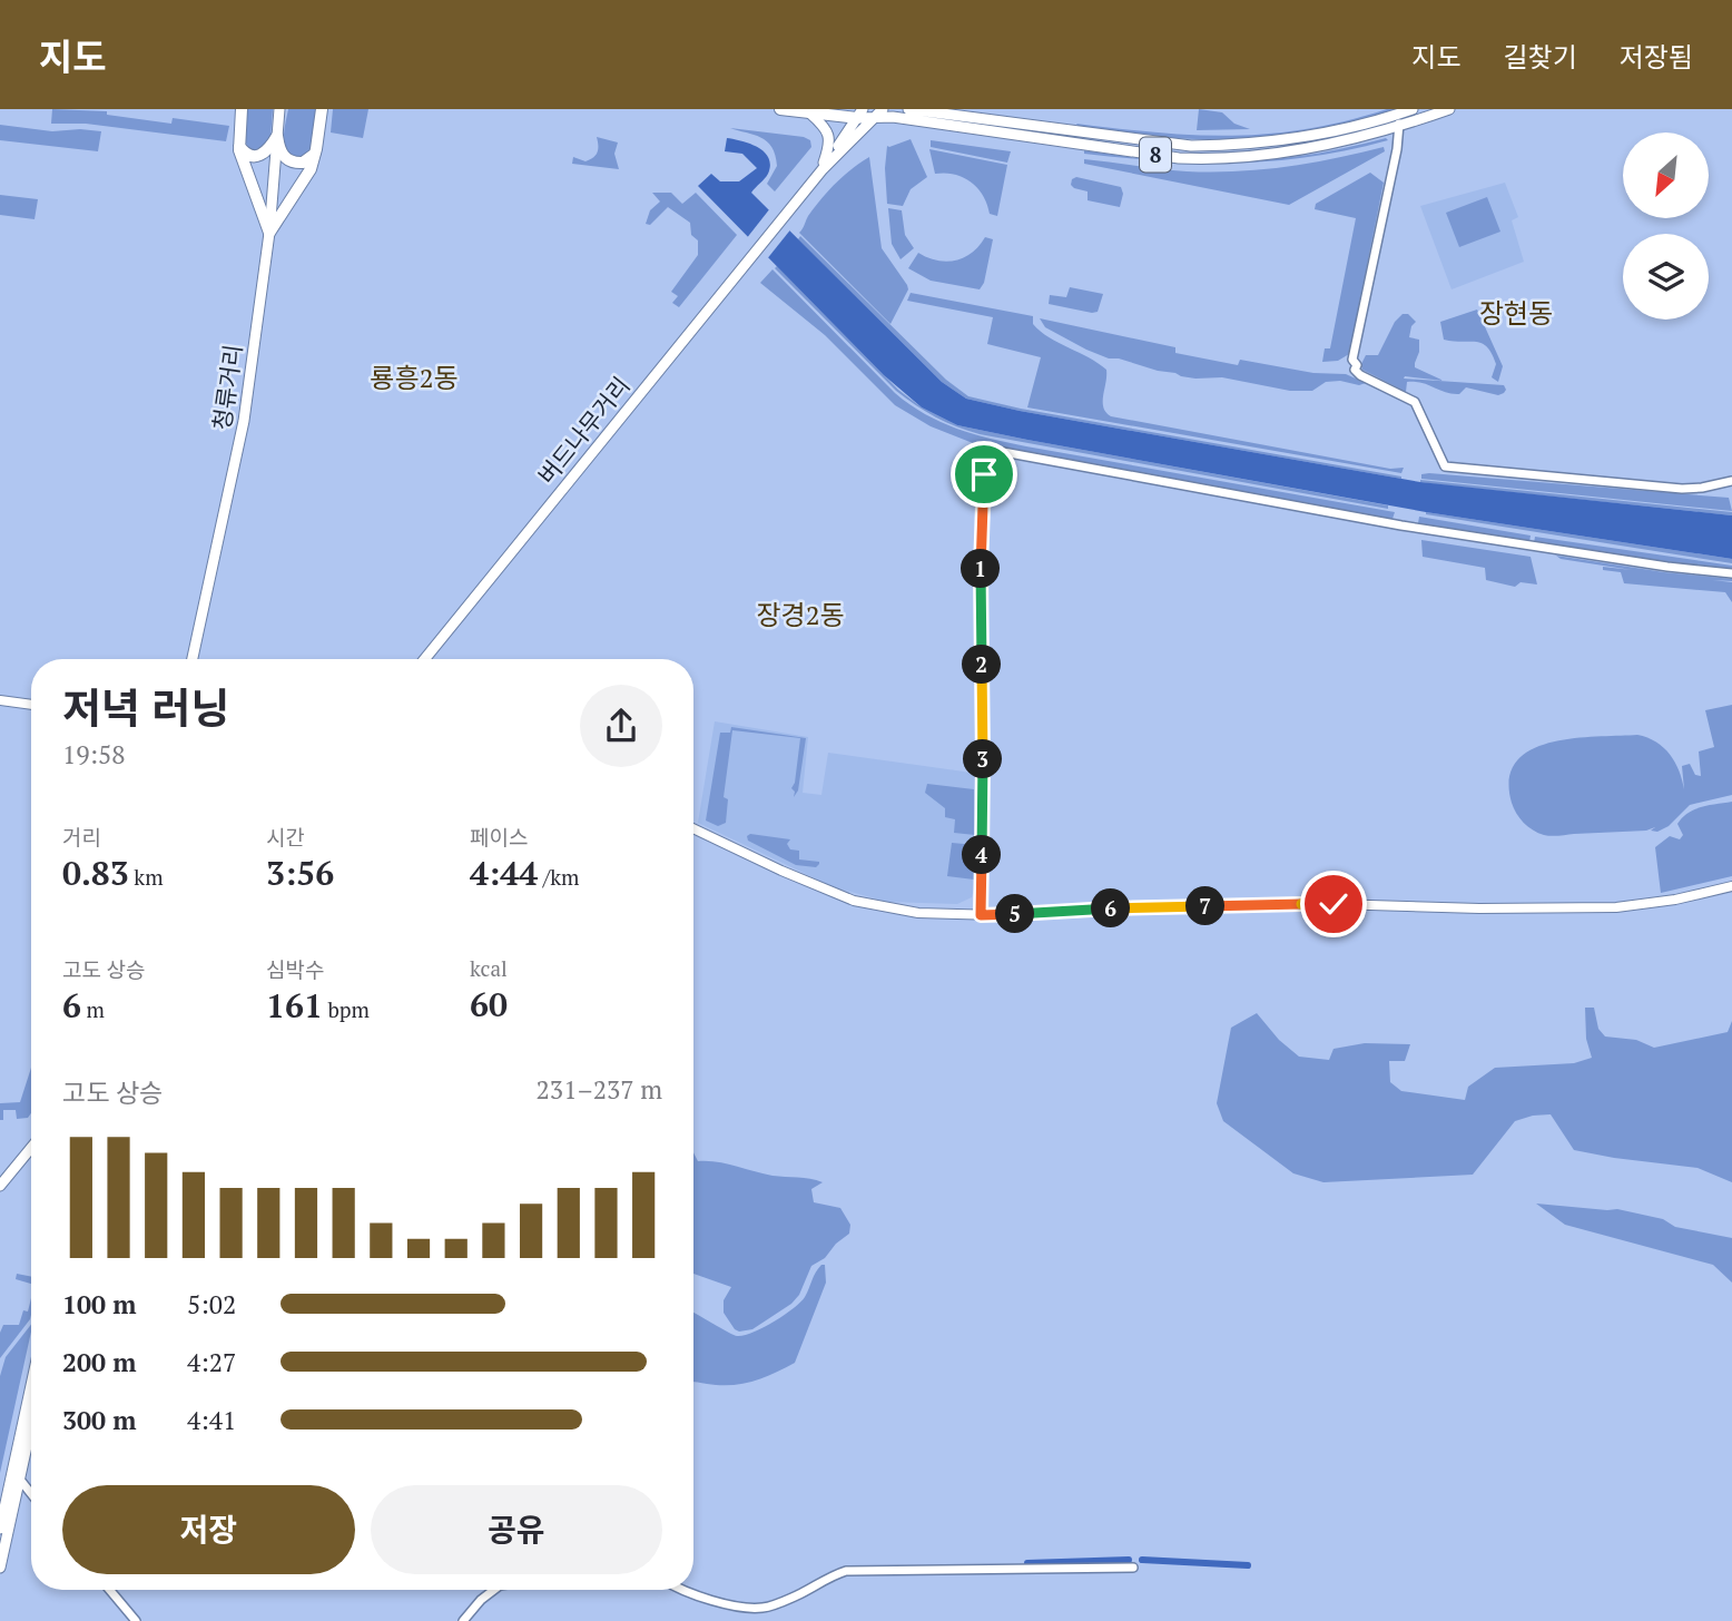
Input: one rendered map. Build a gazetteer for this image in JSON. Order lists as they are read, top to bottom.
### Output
{
  "streets": {
    "highway": ["8"],
    "main road": ["청류거리", "버드나무거리"]
  },
  "districts": ["장현동", "룡흥2동", "장경2동"],
  "north": "bottom left",
  "page": {
    "header": "지도",
    "nav": ["지도", "길찾기", "저장됨"],
    "pins": [
      "1",
      "2",
      "3",
      "4",
      "7",
      "6",
      "5"
    ],
    "heading": ["저녁 러닝", "19:58"],
    "stats": [
      ["거리", "0.83 km"],
      ["시간", "3:56"],
      ["페이스", "4:44 /km"],
      ["고도 상승", "6 m"],
      ["심박수", "161 bpm"],
      ["kcal", "60"]
    ],
    "chart": ["고도 상승", "231–237 m"],
    "list": [
      {
        "name": "100 m",
        "note": "5:02"
      },
      {
        "name": "200 m",
        "note": "4:27"
      },
      {
        "name": "300 m",
        "note": "4:41"
      }
    ],
    "buttons": ["저장", "공유"]
  }
}
